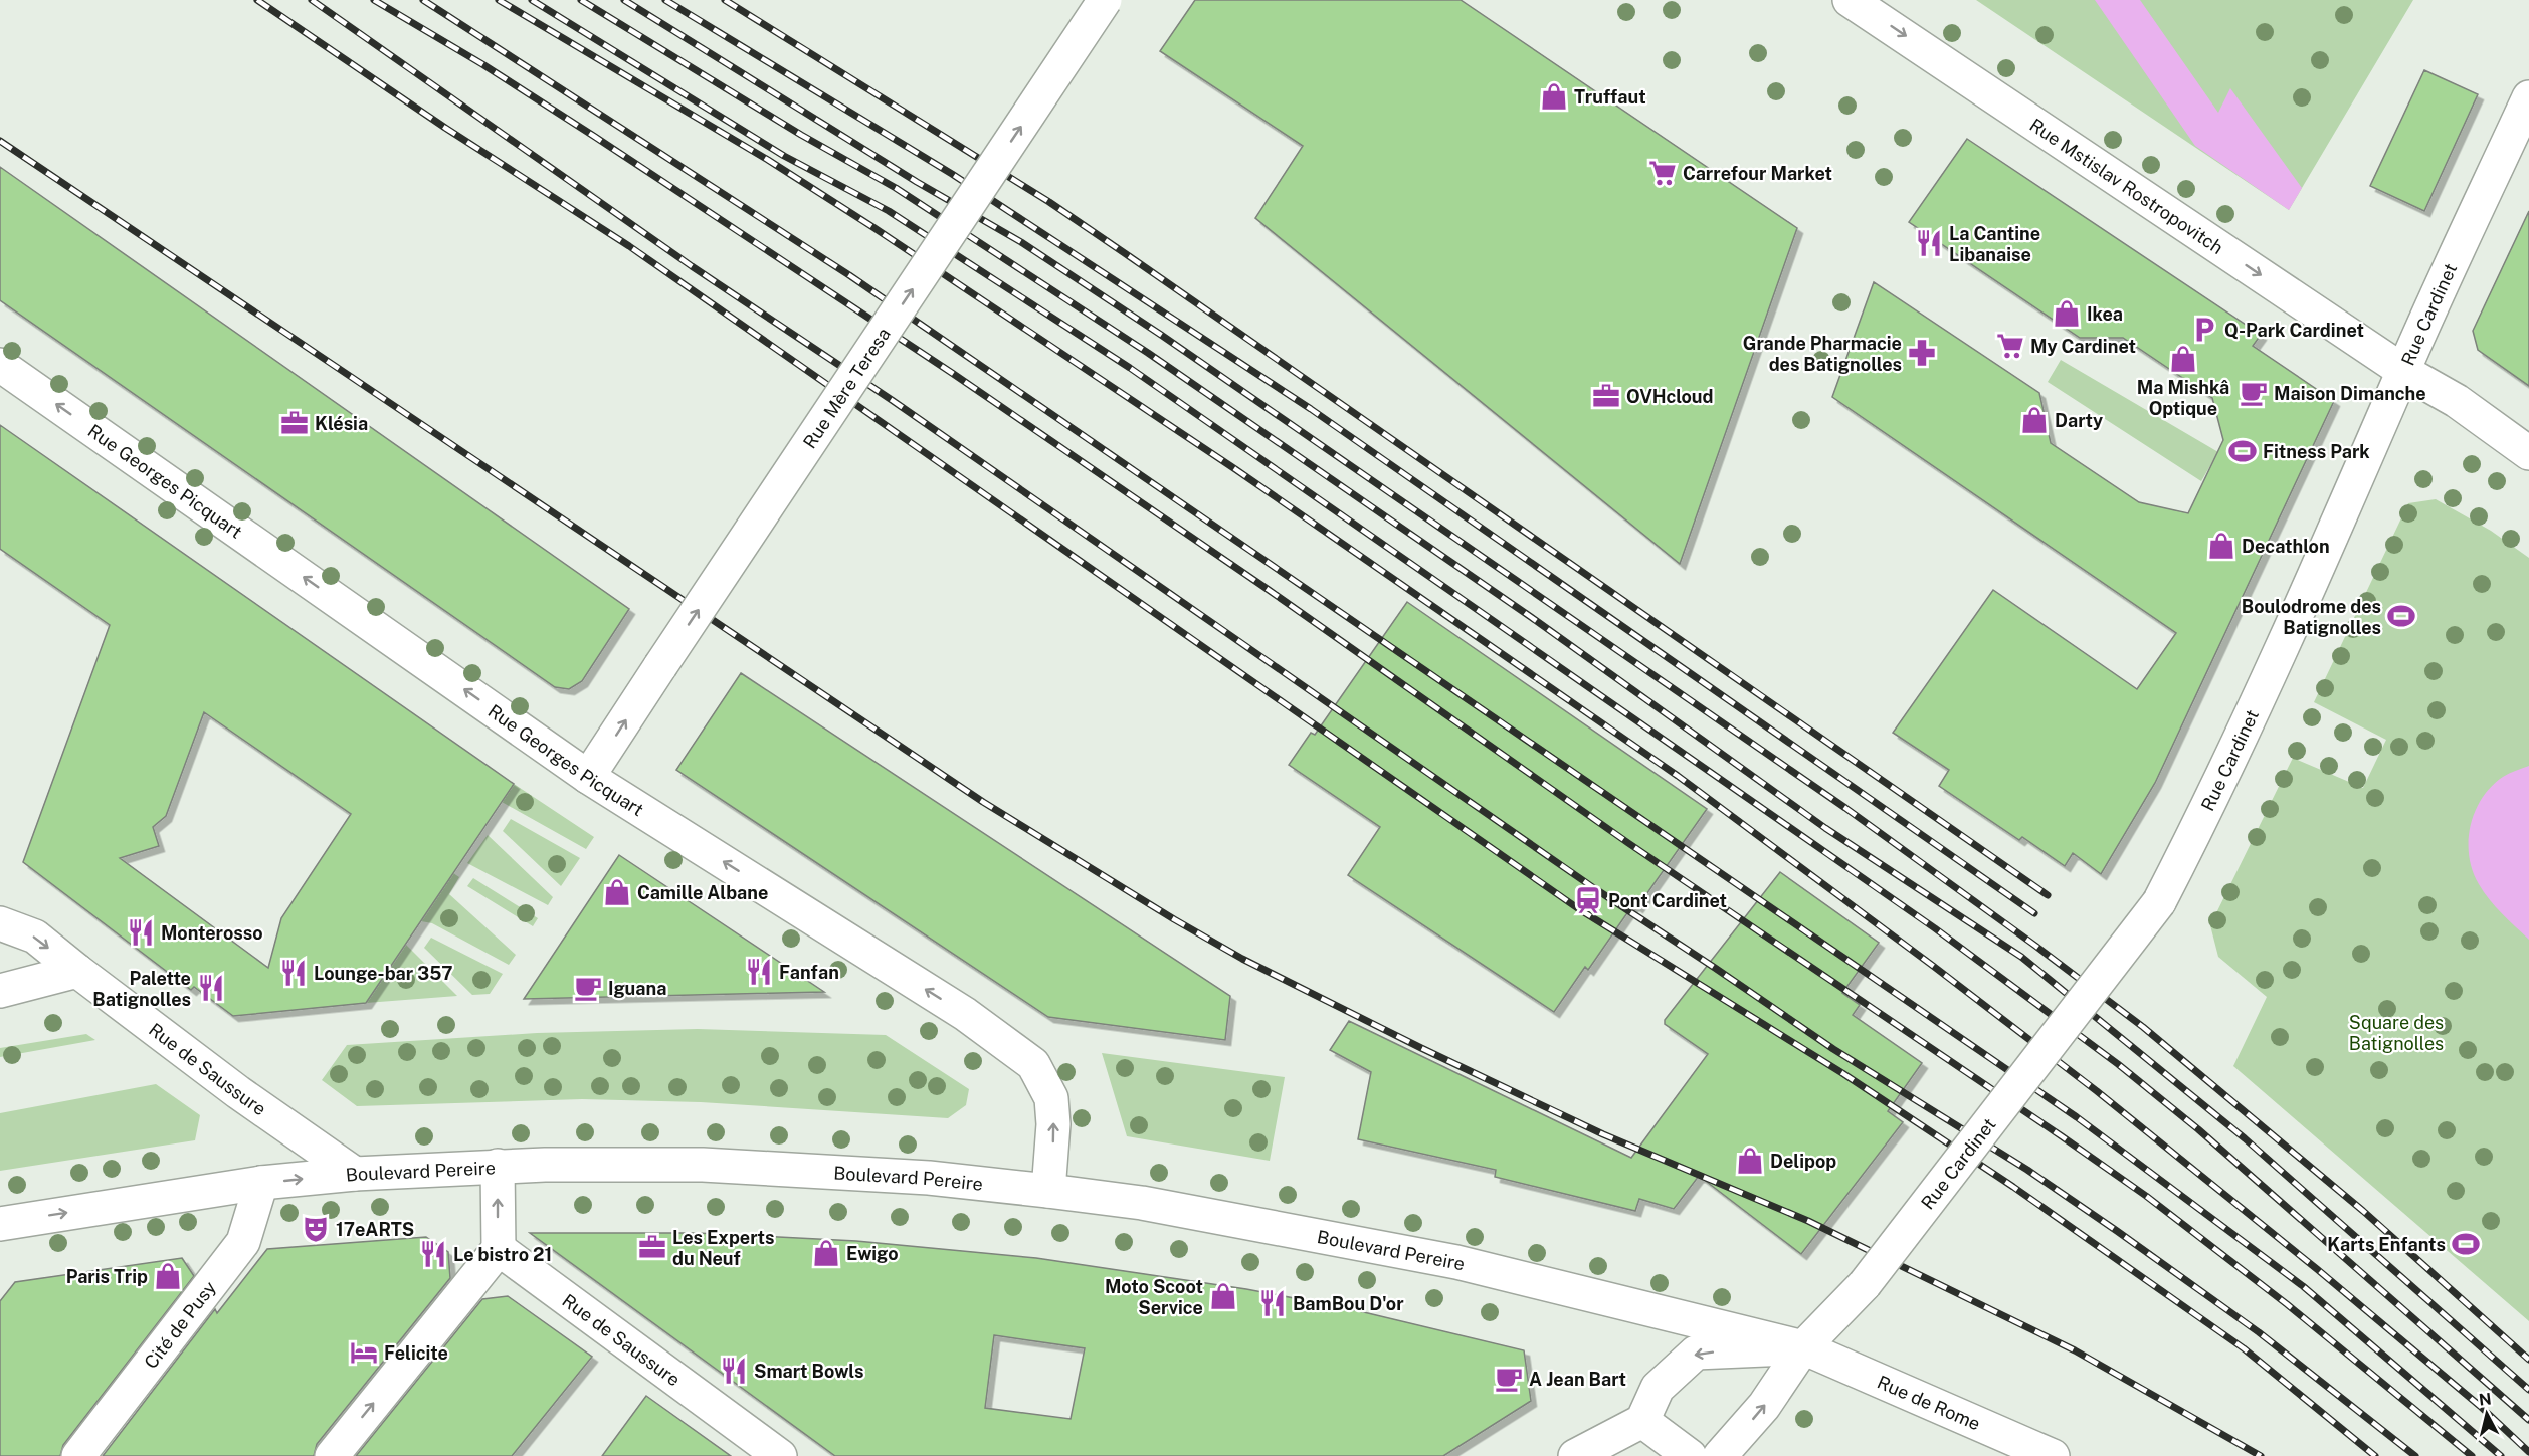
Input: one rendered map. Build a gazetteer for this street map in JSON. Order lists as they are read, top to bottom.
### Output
{
  "streets": {
    "street": [
      "Rue Mstislav Rostropovitch",
      "Rue Cardinet",
      "Rue Mère Teresa",
      "Rue Georges Picquart",
      "Rue de Saussure",
      "Boulevard Pereire",
      "Cité de Pusy",
      "Rue de Rome"
    ]
  },
  "crossings": [
    ["Rue Mstislav Rostropovitch", "Rue Cardinet"],
    ["Rue Cardinet", "Boulevard Pereire"],
    ["Rue Cardinet", "Rue de Rome"],
    ["Rue Mère Teresa", "Rue Georges Picquart"],
    ["Rue Georges Picquart", "Boulevard Pereire"],
    ["Rue de Saussure", "Boulevard Pereire"],
    ["Boulevard Pereire", "Cité de Pusy"],
    ["Boulevard Pereire", "Rue de Rome"]
  ],
  "one_way": ["Rue Mstislav Rostropovitch", "Rue Mère Teresa", "Rue Georges Picquart"],
  "parks": ["Square des Batignolles"],
  "places": {
    "shop": [
      "Truffaut",
      "Ikea",
      "Ma Mishkâ Optique",
      "Darty",
      "Decathlon",
      "Camille Albane",
      "Delipop",
      "Ewigo",
      "Paris Trip",
      "Moto Scoot Service"
    ],
    "supermarket": ["Carrefour Market", "My Cardinet"],
    "restaurant": [
      "La Cantine Libanaise",
      "Monterosso",
      "Fanfan",
      "Lounge-bar 357",
      "Palette Batignolles",
      "Le bistro 21",
      "BamBou D'or",
      "Smart Bowls"
    ],
    "parking": ["Q-Park Cardinet"],
    "pharmacy": ["Grande Pharmacie des Batignolles"],
    "cafe": ["Maison Dimanche", "Iguana", "A Jean Bart"],
    "office": ["OVHcloud", "Klésia", "Les Experts du Neuf"],
    "sports": ["Fitness Park", "Boulodrome des Batignolles", "Karts Enfants"],
    "station": ["Pont Cardinet"],
    "theatre": ["17eARTS"],
    "hotel": ["Felicite"]
  },
  "north": "top"
}
